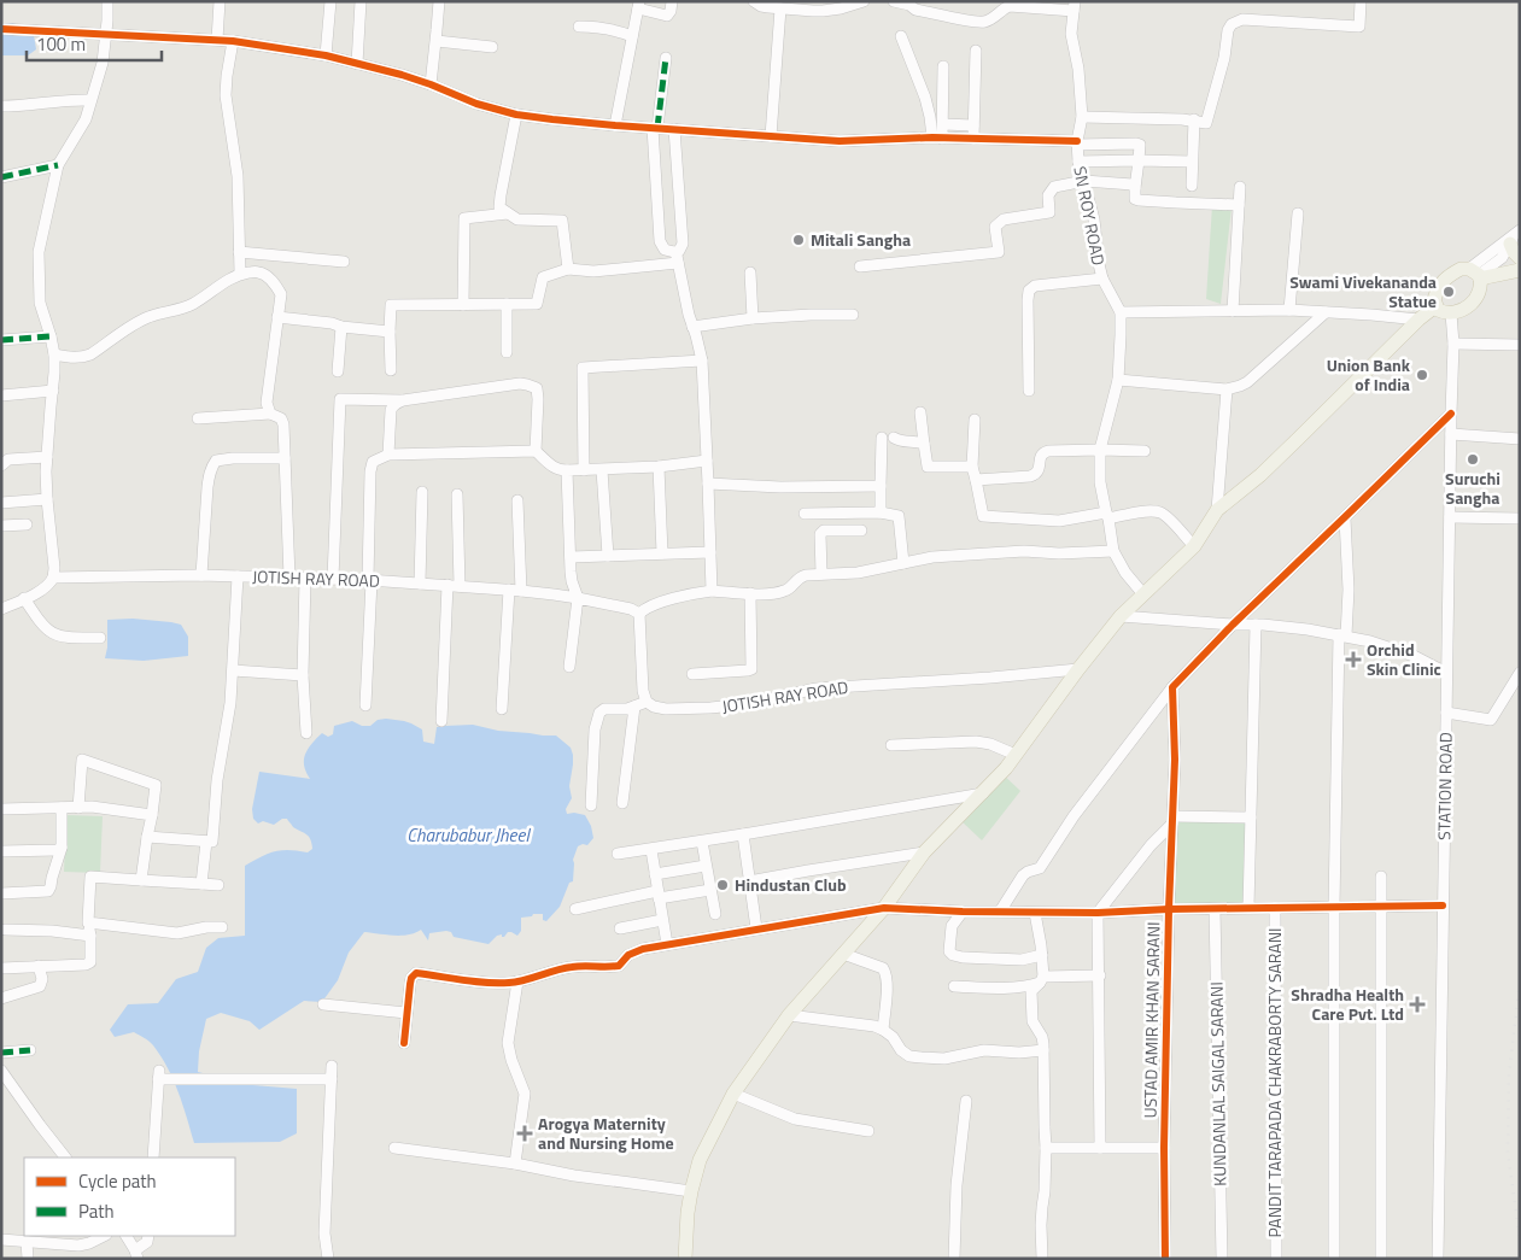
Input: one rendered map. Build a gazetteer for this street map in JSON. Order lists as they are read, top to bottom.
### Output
{
  "streets": {
    "street": [
      "SN ROY ROAD",
      "JOTISH RAY ROAD",
      "STATION ROAD",
      "USTAD AMIR KHAN SARANI",
      "PANDIT TARAPADA CHAKRABORTY SARANI",
      "KUNDANLAL SAIGAL SARANI"
    ]
  },
  "water": ["Charubabur Jheel"],
  "places": {
    "other": [
      "Mitali Sangha",
      "Swami Vivekananda Statue",
      "Union Bank of India",
      "Suruchi Sangha",
      "Hindustan Club"
    ],
    "health": ["Orchid Skin Clinic", "Shradha Health Care Pvt. Ltd", "Arogya Maternity and Nursing Home"]
  },
  "legend": ["Cycle path", "Path"],
  "scale_bar": "100 m"
}
